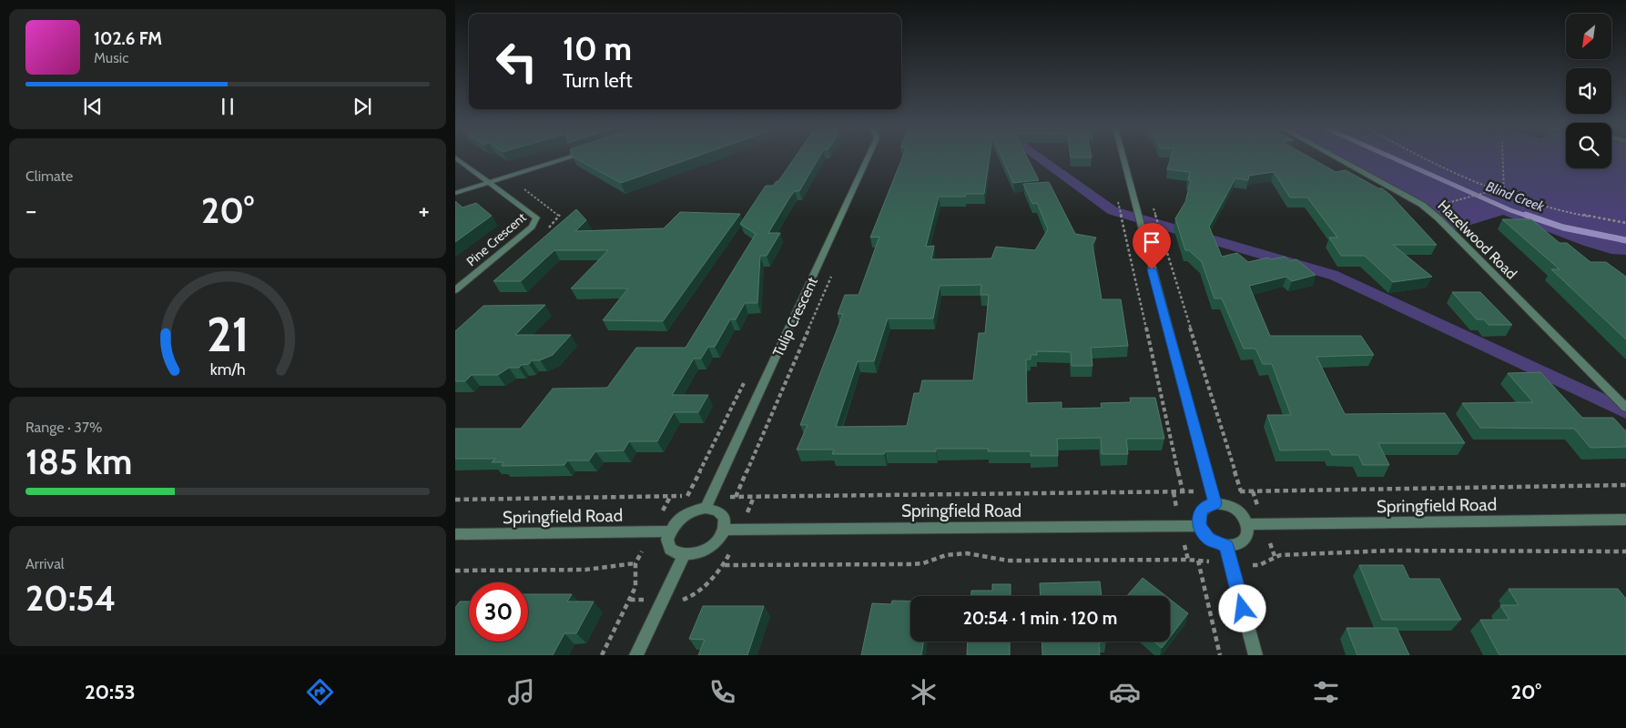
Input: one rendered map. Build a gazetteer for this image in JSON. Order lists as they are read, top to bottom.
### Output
{
  "streets": {
    "street": [
      "Pine Crescent",
      "Hazelwood Road",
      "Tulip Crescent",
      "Springfield Road"
    ]
  },
  "crossings": [
    ["Tulip Crescent", "Springfield Road"]
  ],
  "water": ["Blind Creek"],
  "north": "bottom left",
  "page": {
    "turn": ["10 m", "Turn left"],
    "song": ["102.6 FM", "Music"],
    "tile": [
      "Climate",
      ["Range · 37%", "185 km"],
      ["Arrival", "20:54"]
    ],
    "heat": ["−", "20°", "+"],
    "limit": "30",
    "trip": "20:54 · 1 min · 120 m",
    "tabs": ["20:53", "20°"],
    "gauge": ["21", "km/h"]
  }
}
